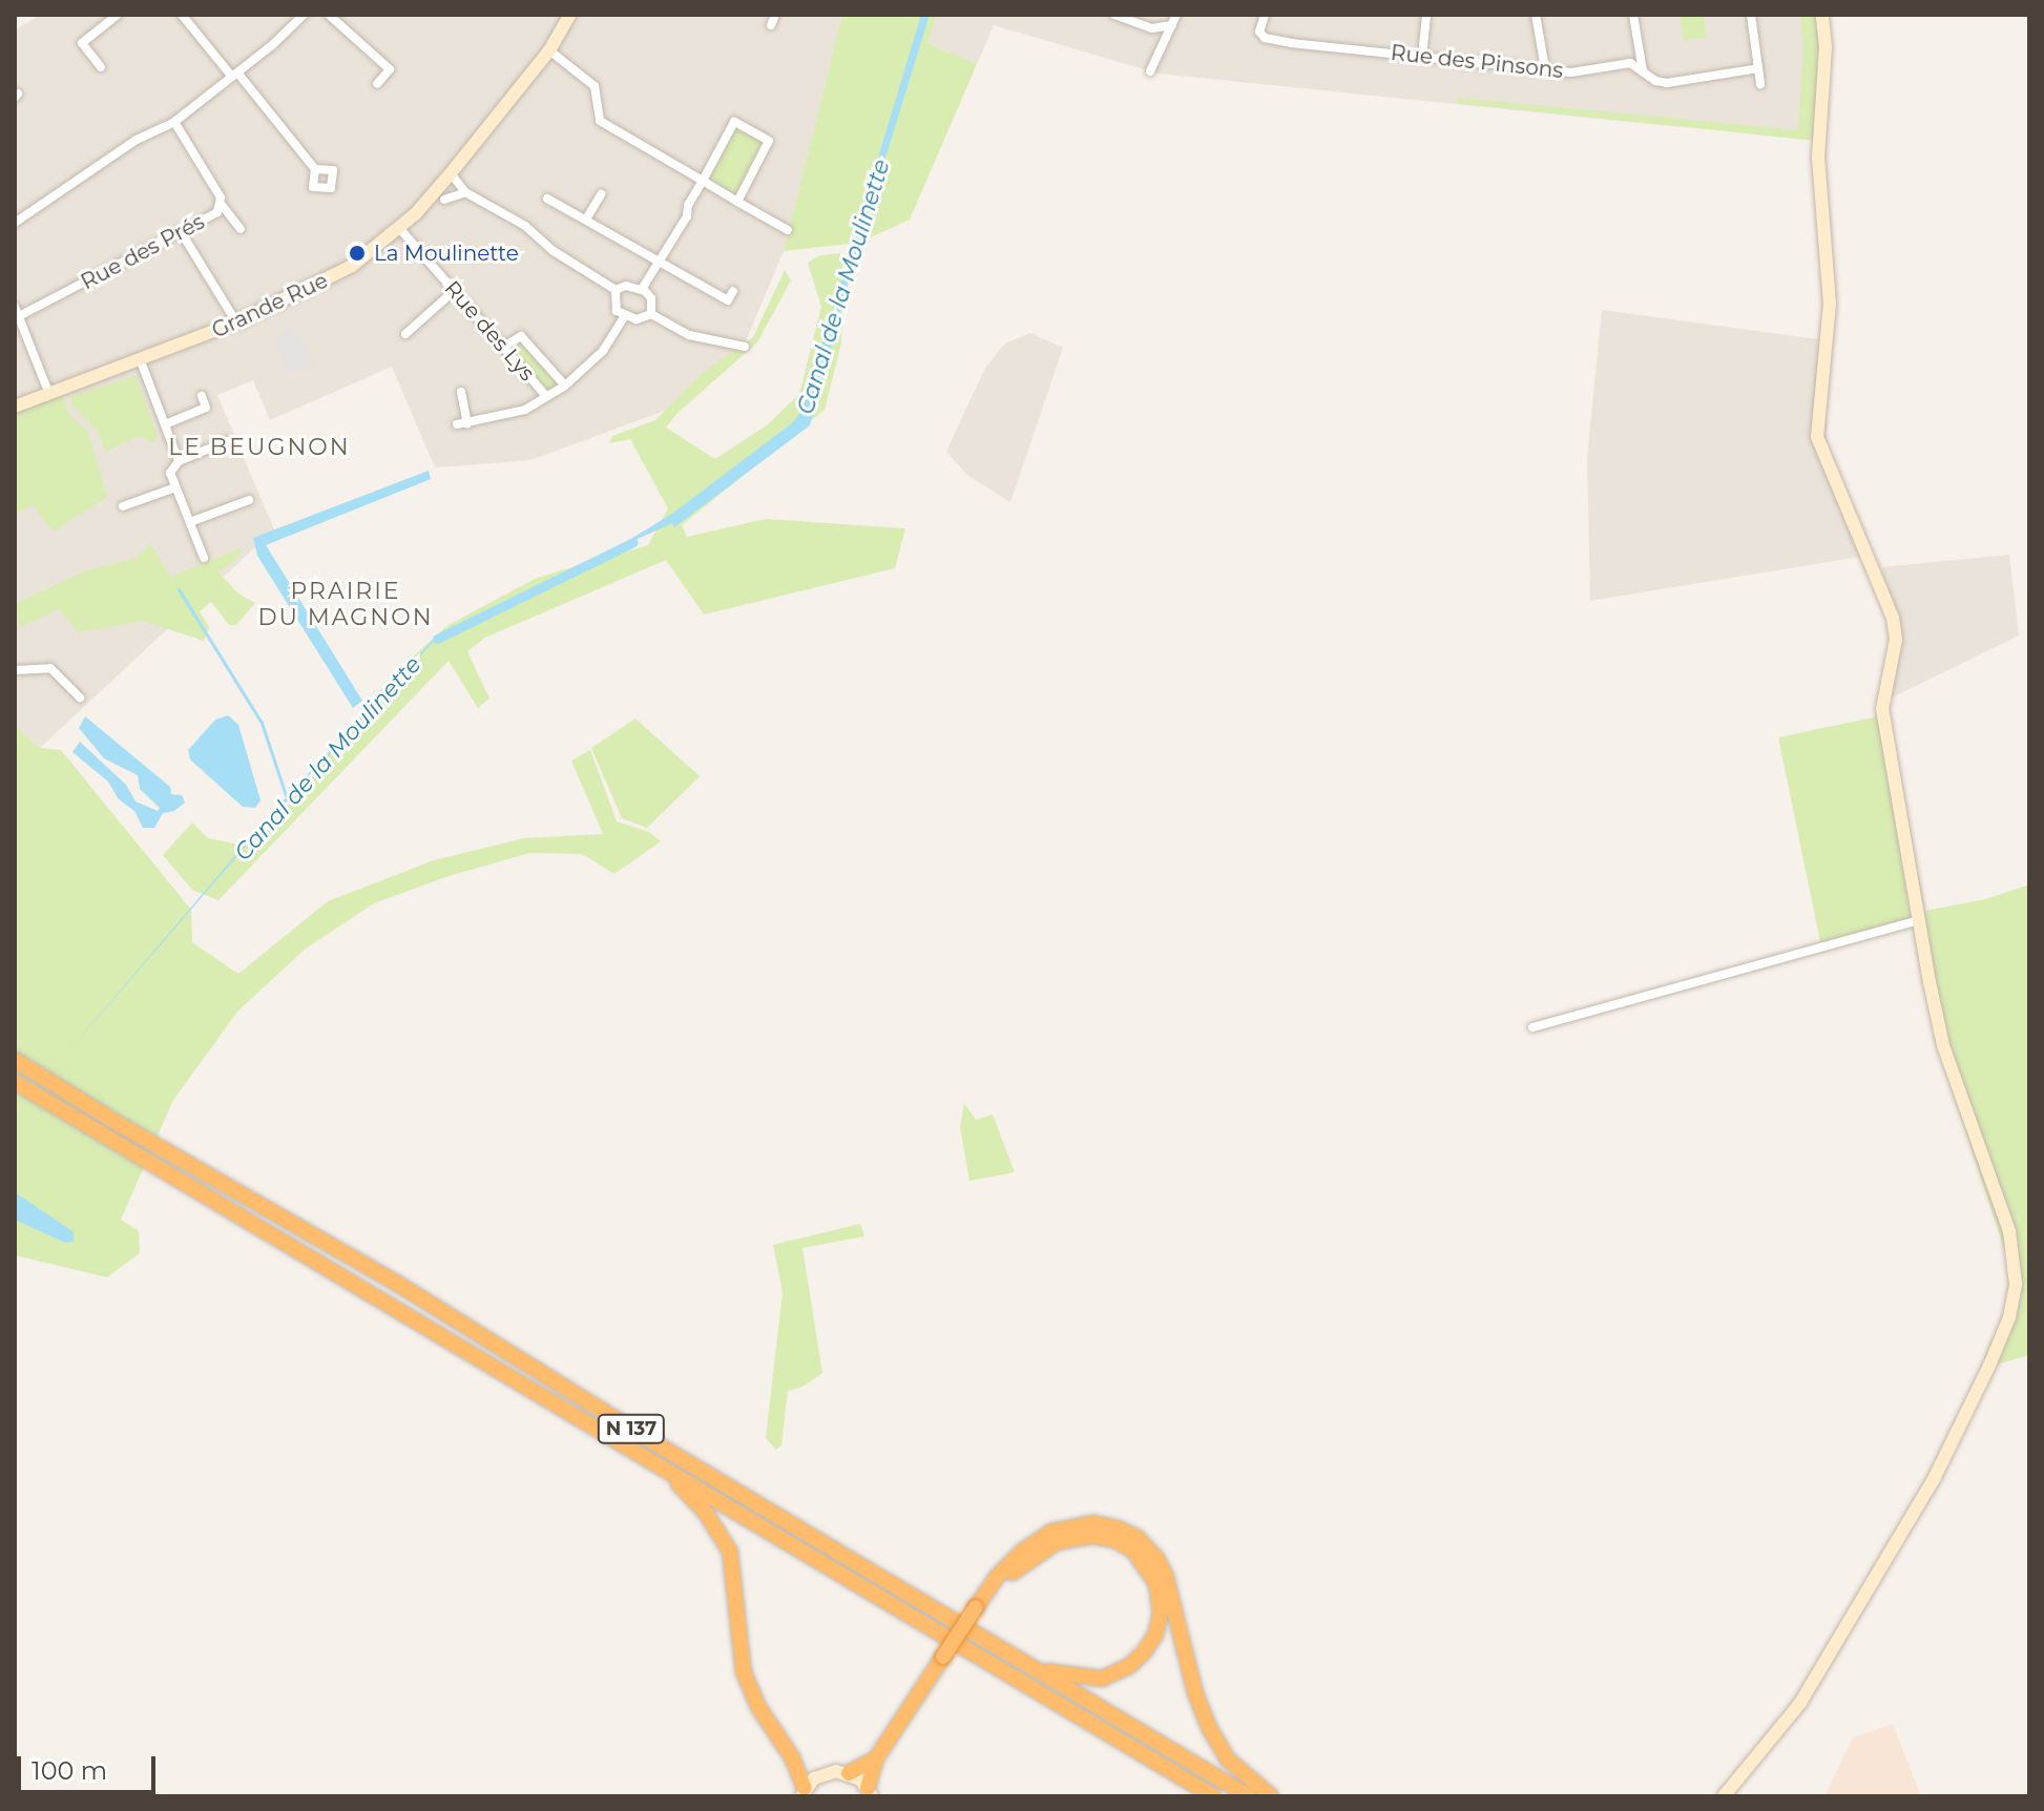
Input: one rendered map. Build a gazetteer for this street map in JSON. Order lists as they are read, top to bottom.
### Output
{
  "streets": {
    "highway": ["N 137"],
    "street": [
      "Rue des Pinsons",
      "Rue des Prés",
      "Grande Rue",
      "Rue des Lys"
    ]
  },
  "crossings": [
    ["Grande Rue", "Rue des Lys"]
  ],
  "districts": ["LE BEUGNON", "PRAIRIE DU MAGNON"],
  "water": ["Canal de la Moulinette"],
  "places": ["La Moulinette"],
  "scale_bar": "100 m"
}
